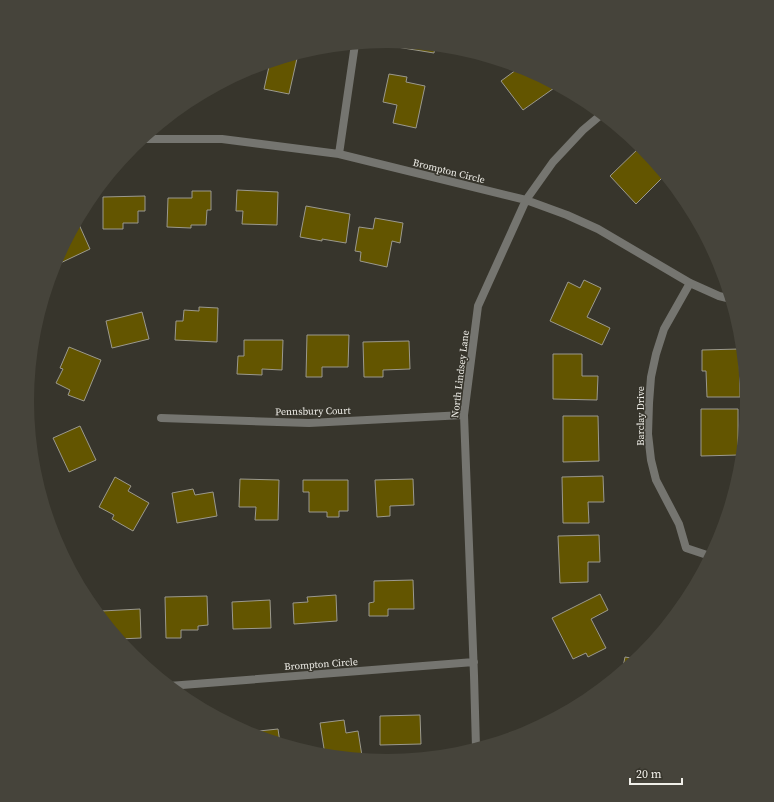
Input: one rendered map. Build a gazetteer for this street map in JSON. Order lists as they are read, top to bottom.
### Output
{
  "streets": {
    "street": [
      "Brompton Circle",
      "North Lindsey Lane",
      "Pennsbury Court",
      "Barclay Drive"
    ]
  },
  "crossings": [
    ["Brompton Circle", "North Lindsey Lane"],
    ["Brompton Circle", "Barclay Drive"],
    ["North Lindsey Lane", "Pennsbury Court"]
  ],
  "scale_bar": "20 m"
}
